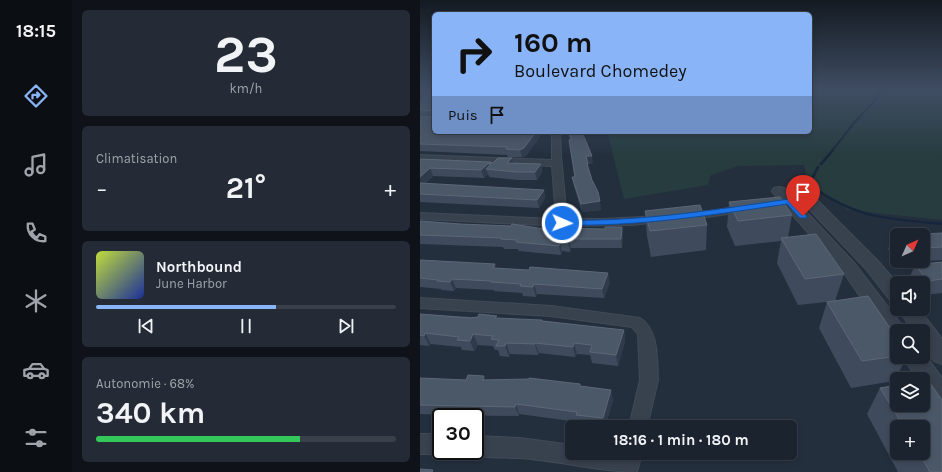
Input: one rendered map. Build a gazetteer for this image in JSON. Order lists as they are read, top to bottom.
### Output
{
  "north": "top right",
  "page": {
    "tabs": "18:15",
    "tile": [
      ["23", "km/h"],
      "Climatisation",
      ["Autonomie · 68%", "340 km"]
    ],
    "turn": ["160 m", "Boulevard Chomedey"],
    "then": "Puis",
    "heat": ["−", "21°", "+"],
    "map_buttons": "+",
    "song": ["Northbound", "June Harbor"],
    "limit": "30",
    "trip": "18:16 · 1 min · 180 m"
  }
}
